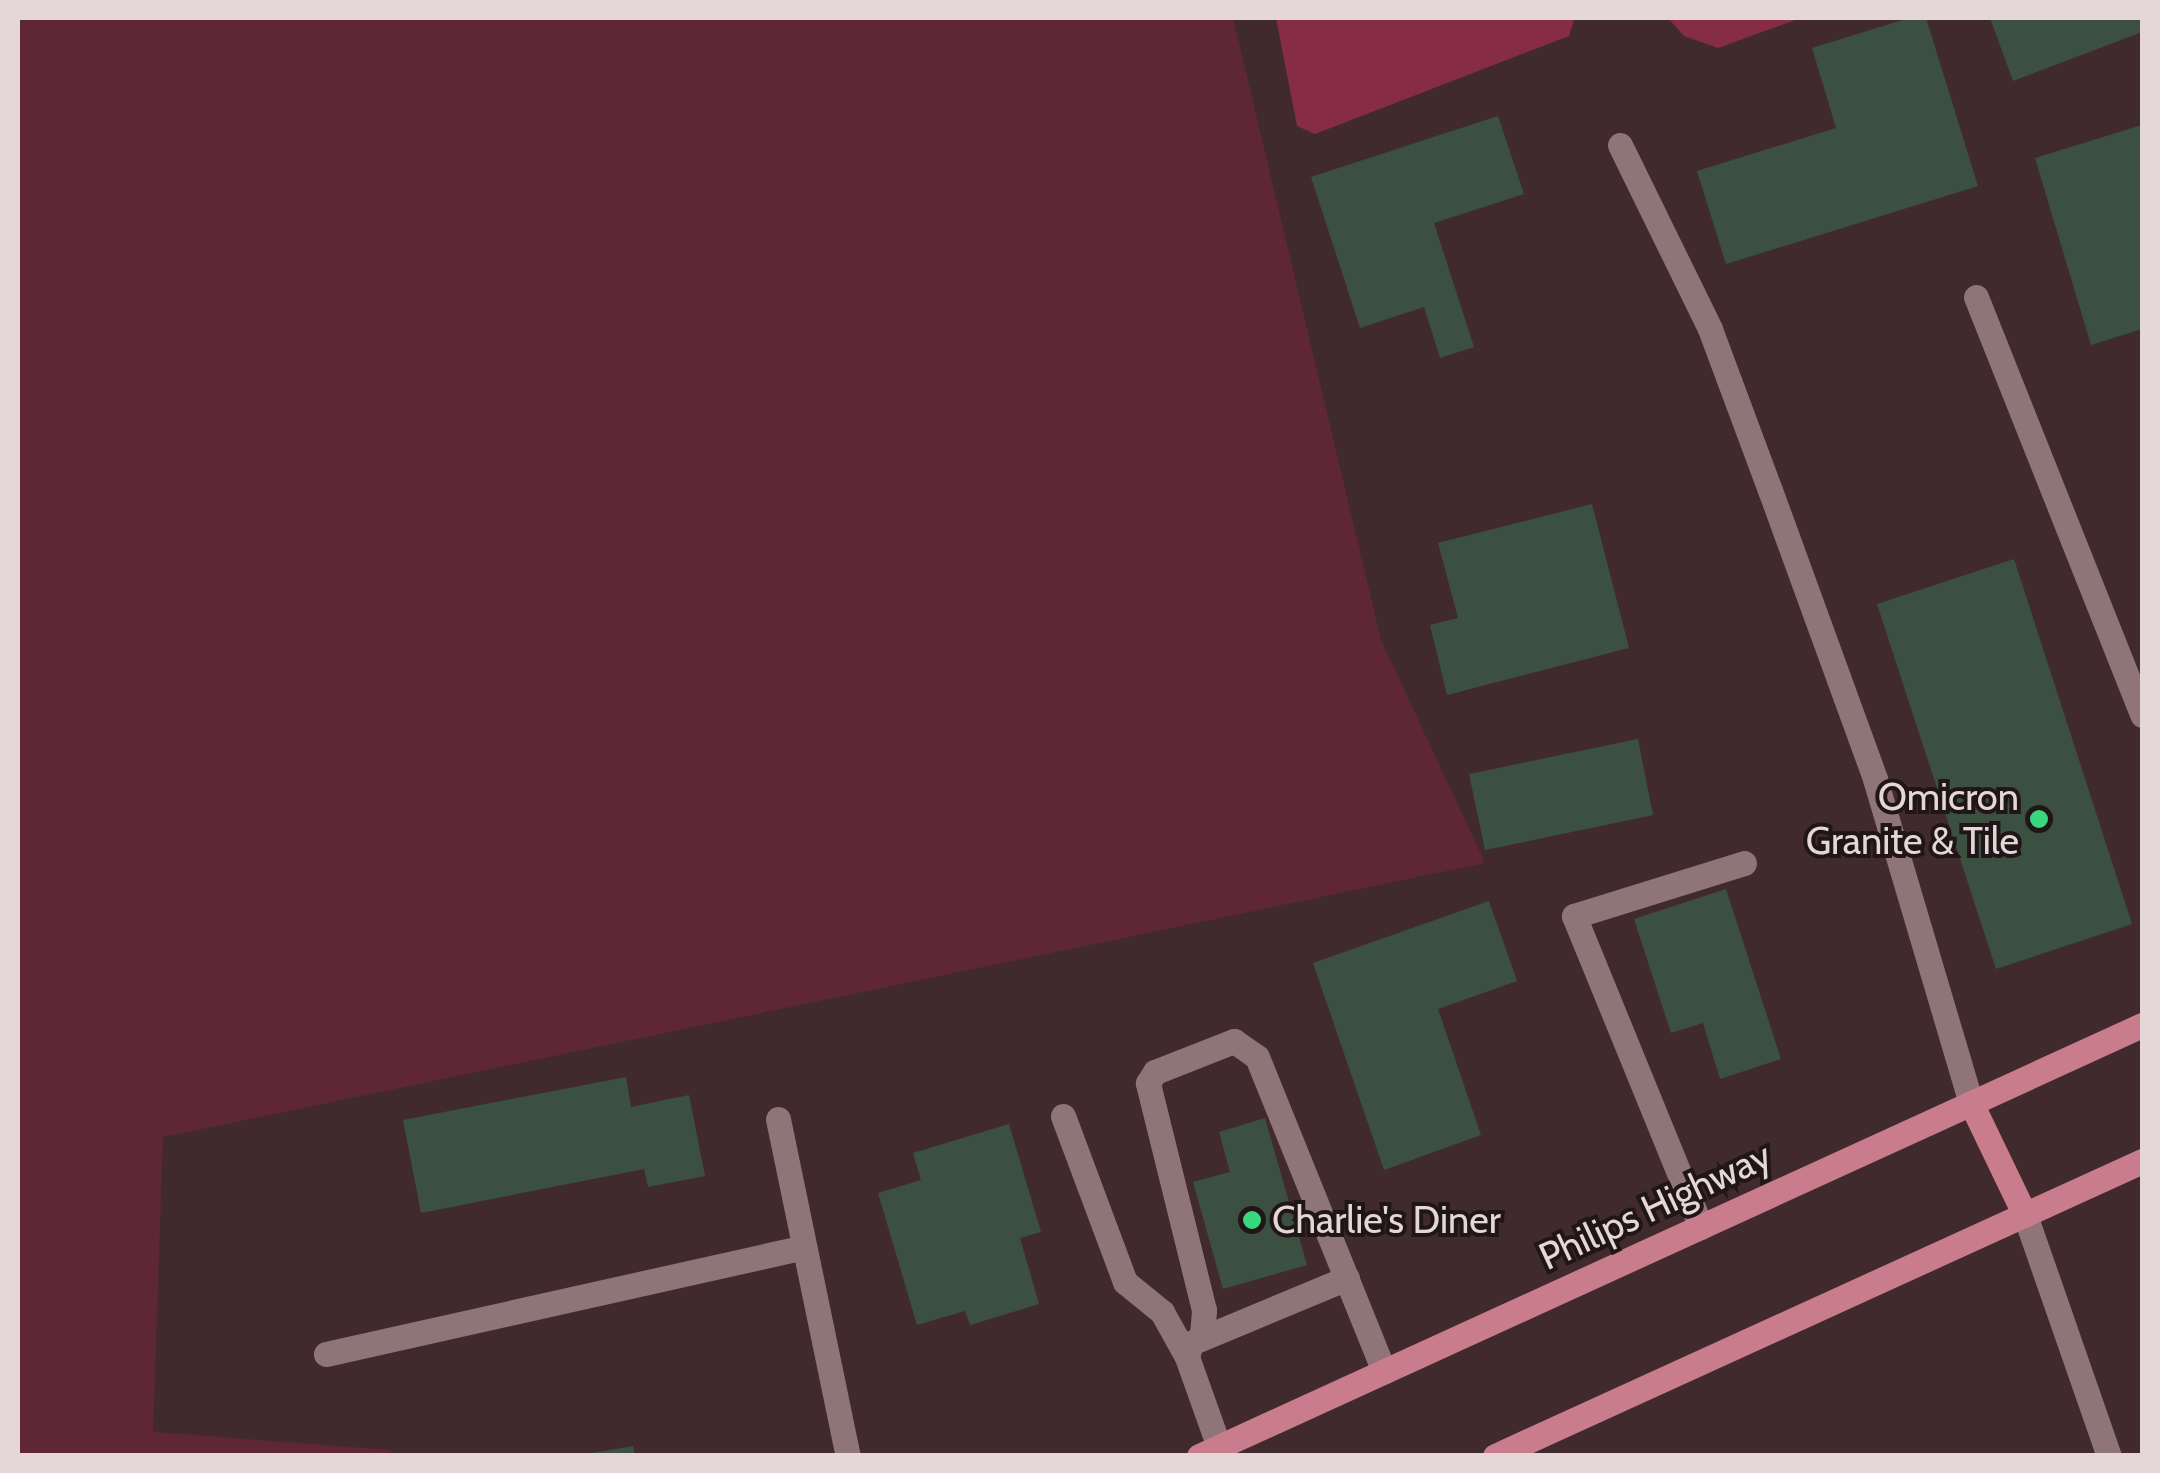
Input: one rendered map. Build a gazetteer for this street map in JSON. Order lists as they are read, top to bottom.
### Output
{
  "streets": {
    "main road": ["Philips Highway"]
  },
  "places": ["Omicron Granite & Tile", "Charlie's Diner"]
}
